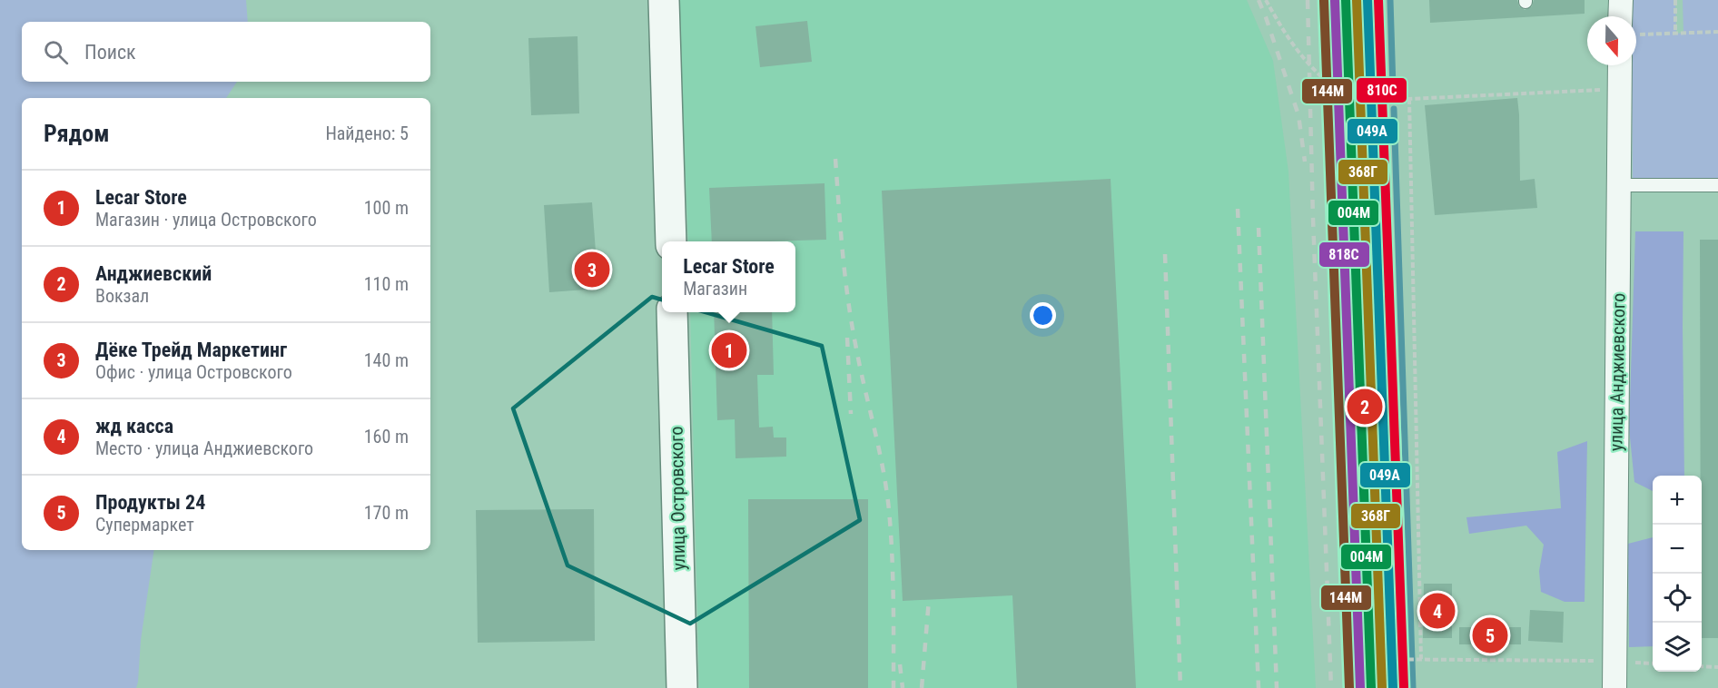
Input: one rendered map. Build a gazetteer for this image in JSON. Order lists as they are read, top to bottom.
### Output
{
  "streets": {
    "street": ["улица Анджиевского", "улица Островского"]
  },
  "lines": [
    "transit line 368Г",
    "transit line 004М",
    "transit line 049А",
    "transit line 810С",
    "transit line 818С",
    "transit line 144М"
  ],
  "north": "bottom",
  "page": {
    "search": "Поиск",
    "heading": ["Рядом", "Найдено: 5"],
    "list": [
      {
        "mark": "1",
        "name": "Lecar Store",
        "note": "Магазин · улица Островского",
        "value": "100 m"
      },
      {
        "mark": "2",
        "name": "Анджиевский",
        "note": "Вокзал",
        "value": "110 m"
      },
      {
        "mark": "3",
        "name": "Дёке Трейд Маркетинг",
        "note": "Офис · улица Островского",
        "value": "140 m"
      },
      {
        "mark": "4",
        "name": "жд касса",
        "note": "Место · улица Анджиевского",
        "value": "160 m"
      },
      {
        "mark": "5",
        "name": "Продукты 24",
        "note": "Супермаркет",
        "value": "170 m"
      }
    ],
    "popup": ["Lecar Store", "Магазин"],
    "pins": [
      "3",
      "1",
      "2",
      "4",
      "5"
    ],
    "map_buttons": ["+", "−"]
  }
}
